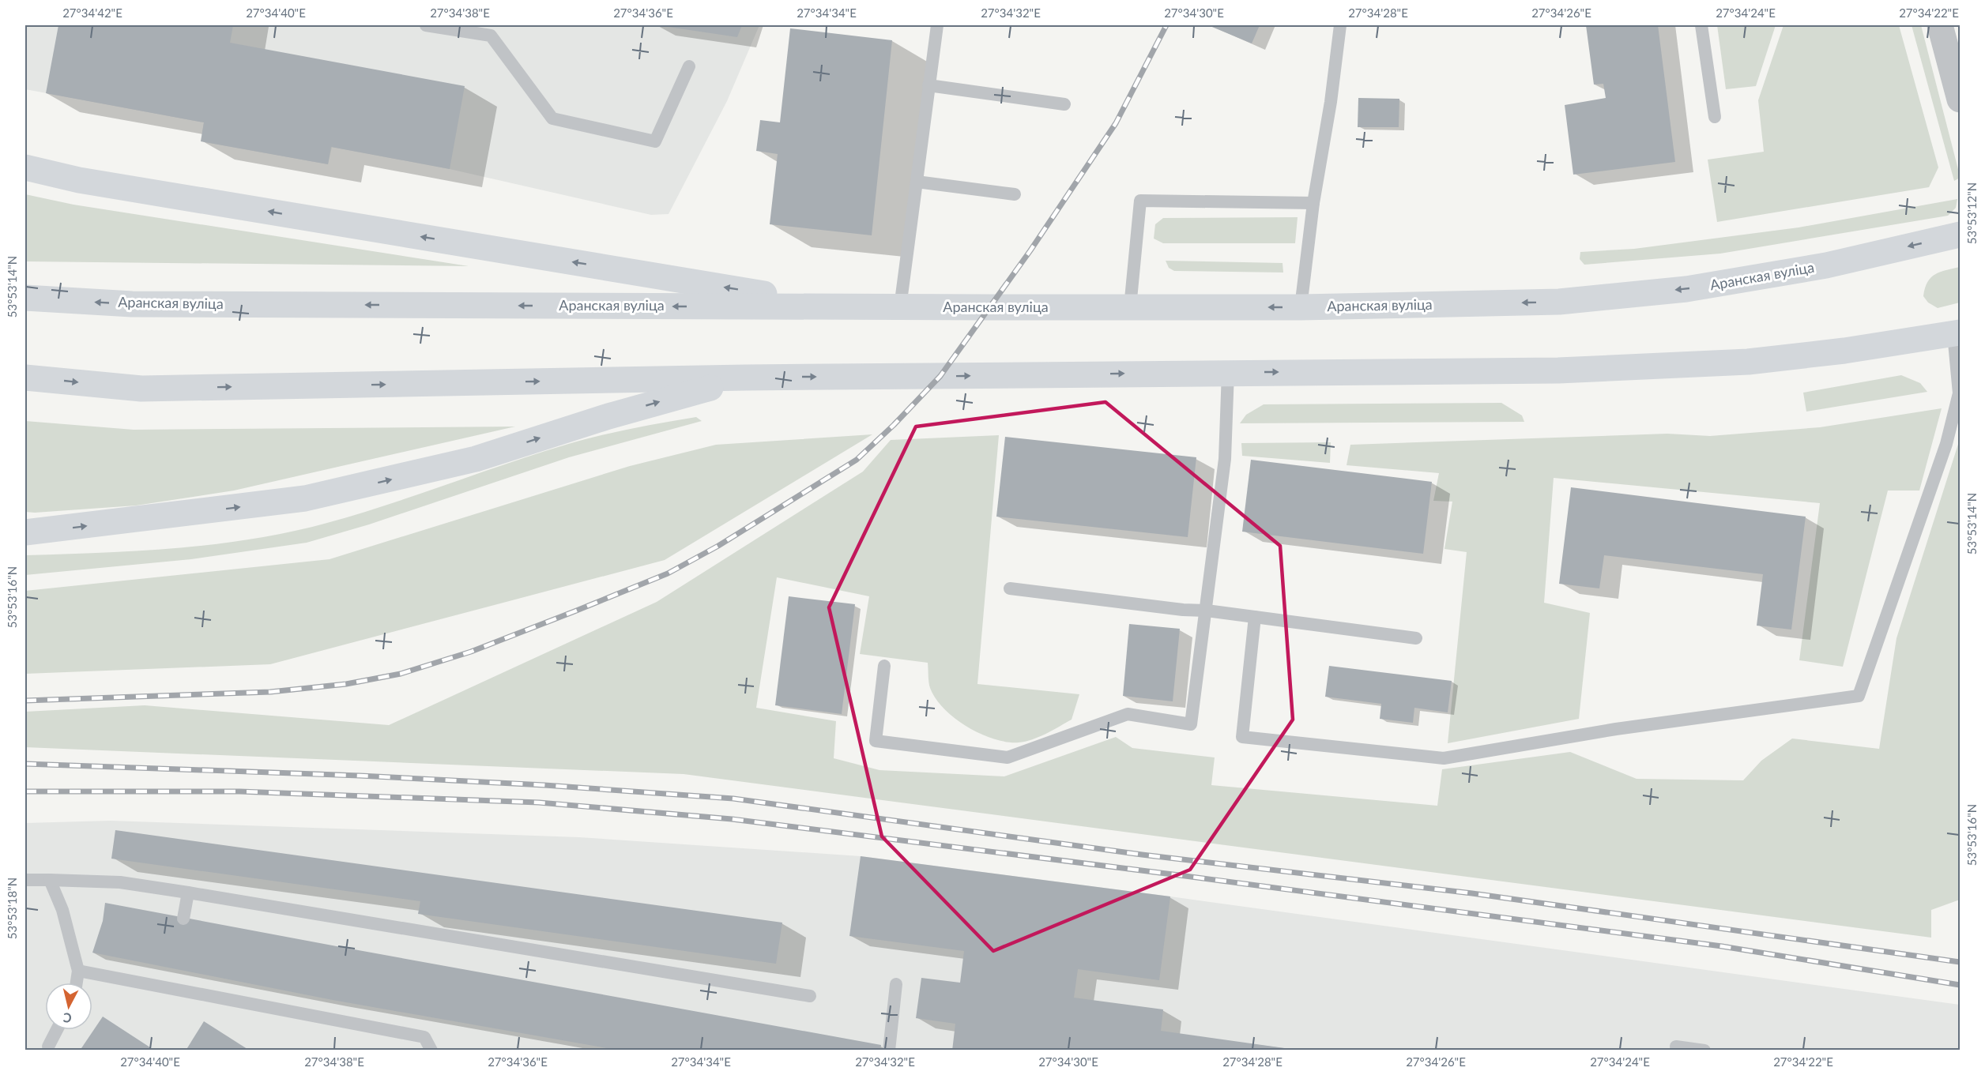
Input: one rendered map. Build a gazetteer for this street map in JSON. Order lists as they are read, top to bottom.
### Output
{
  "streets": {
    "main road": ["Аранская вуліца"]
  },
  "north": "bottom",
  "coordinates": [
    "27°34'42\"E",
    "27°34'40\"E",
    "27°34'38\"E",
    "27°34'36\"E",
    "27°34'34\"E",
    "27°34'32\"E",
    "27°34'30\"E",
    "27°34'28\"E",
    "27°34'26\"E",
    "27°34'24\"E",
    "27°34'22\"E",
    "53°53'12\"N",
    "53°53'14\"N",
    "53°53'16\"N",
    "53°53'18\"N"
  ]
}
